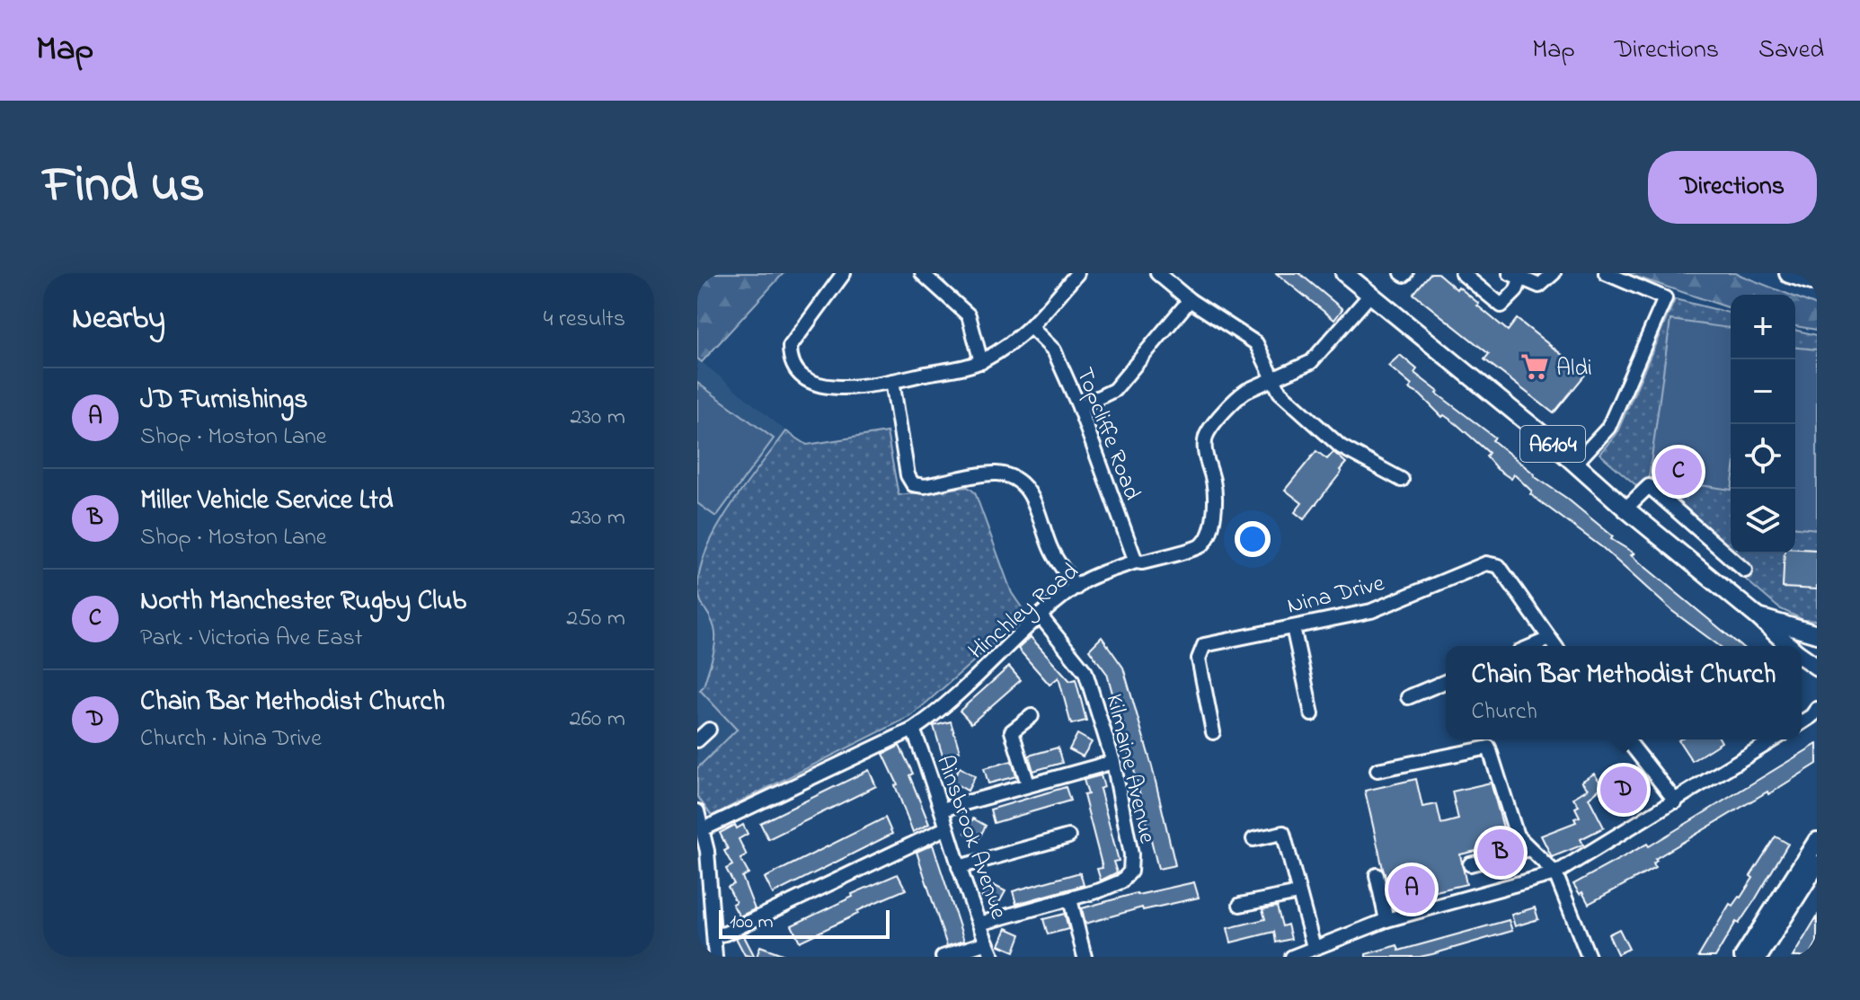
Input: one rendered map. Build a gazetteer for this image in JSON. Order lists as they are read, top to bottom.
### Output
{
  "streets": {
    "main road": ["A6104"],
    "street": [
      "Topcliffe Road",
      "Nina Drive",
      "Hinchley Road",
      "Kilmaine Avenue",
      "Ainsbrook Avenue"
    ]
  },
  "crossings": [
    ["Topcliffe Road", "Hinchley Road"],
    ["A6104", "Hinchley Road"],
    ["Hinchley Road", "Kilmaine Avenue"],
    ["Hinchley Road", "Ainsbrook Avenue"],
    ["Kilmaine Avenue", "Ainsbrook Avenue"]
  ],
  "places": {
    "supermarket": ["Aldi"]
  },
  "scale_bar": "100 m",
  "page": {
    "header": "Map",
    "nav": ["Map", "Directions", "Saved"],
    "title": "Find us",
    "buttons": "Directions",
    "heading": ["Nearby", "4 results"],
    "map_buttons": ["+", "−"],
    "list": [
      {
        "mark": "A",
        "name": "JD Furnishings",
        "note": "Shop · Moston Lane",
        "value": "230 m"
      },
      {
        "mark": "B",
        "name": "Miller Vehicle Service Ltd",
        "note": "Shop · Moston Lane",
        "value": "230 m"
      },
      {
        "mark": "C",
        "name": "North Manchester Rugby Club",
        "note": "Park · Victoria Ave East",
        "value": "250 m"
      },
      {
        "mark": "D",
        "name": "Chain Bar Methodist Church",
        "note": "Church · Nina Drive",
        "value": "260 m"
      }
    ],
    "pins": [
      "C",
      "D",
      "B",
      "A"
    ],
    "popup": ["Chain Bar Methodist Church", "Church"],
    "scale": "100 m"
  }
}
